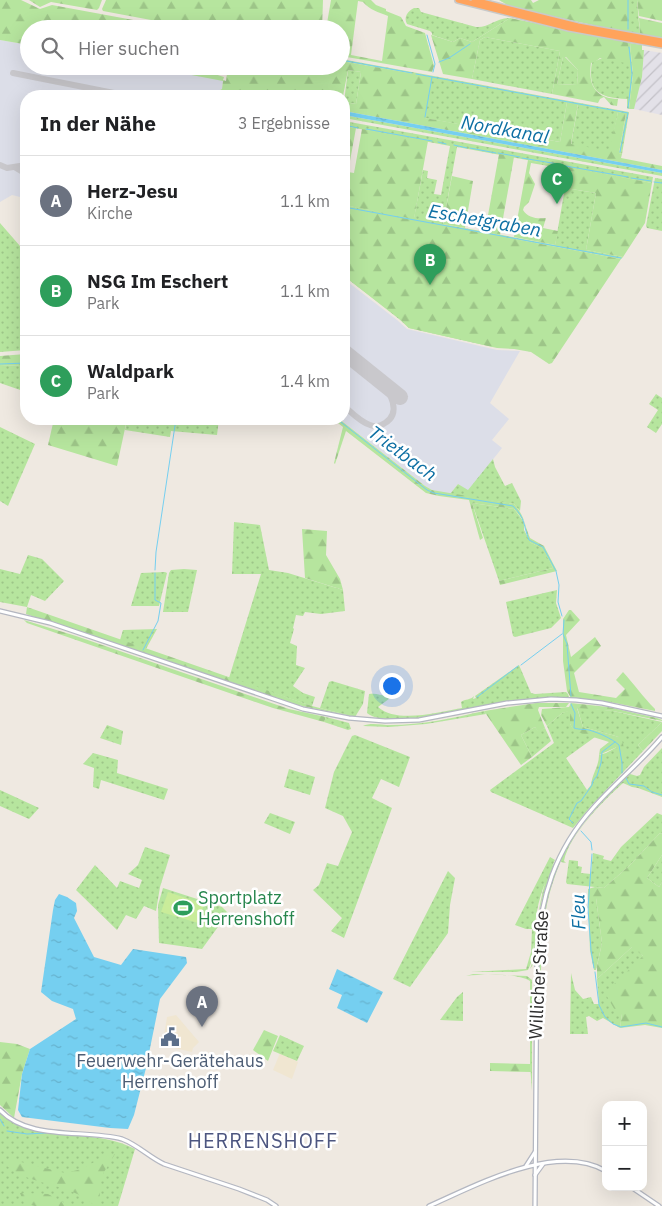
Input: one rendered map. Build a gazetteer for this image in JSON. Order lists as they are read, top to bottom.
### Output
{
  "streets": {
    "main road": ["Willicher Straße"]
  },
  "districts": ["HERRENSHOFF"],
  "water": [
    "Nordkanal",
    "Eschetgraben",
    "Trietbach",
    "Fleu"
  ],
  "places": {
    "sports": ["Sportplatz Herrenshoff"],
    "public building": ["Feuerwehr-Gerätehaus Herrenshoff"]
  },
  "page": {
    "search": "Hier suchen",
    "heading": ["In der Nähe", "3 Ergebnisse"],
    "list": [
      {
        "mark": "A",
        "name": "Herz-Jesu",
        "note": "Kirche",
        "value": "1.1 km"
      },
      {
        "mark": "B",
        "name": "NSG Im Eschert",
        "note": "Park",
        "value": "1.1 km"
      },
      {
        "mark": "C",
        "name": "Waldpark",
        "note": "Park",
        "value": "1.4 km"
      }
    ],
    "pins": ["C", "B", "A"],
    "map_buttons": ["+", "−"]
  }
}
